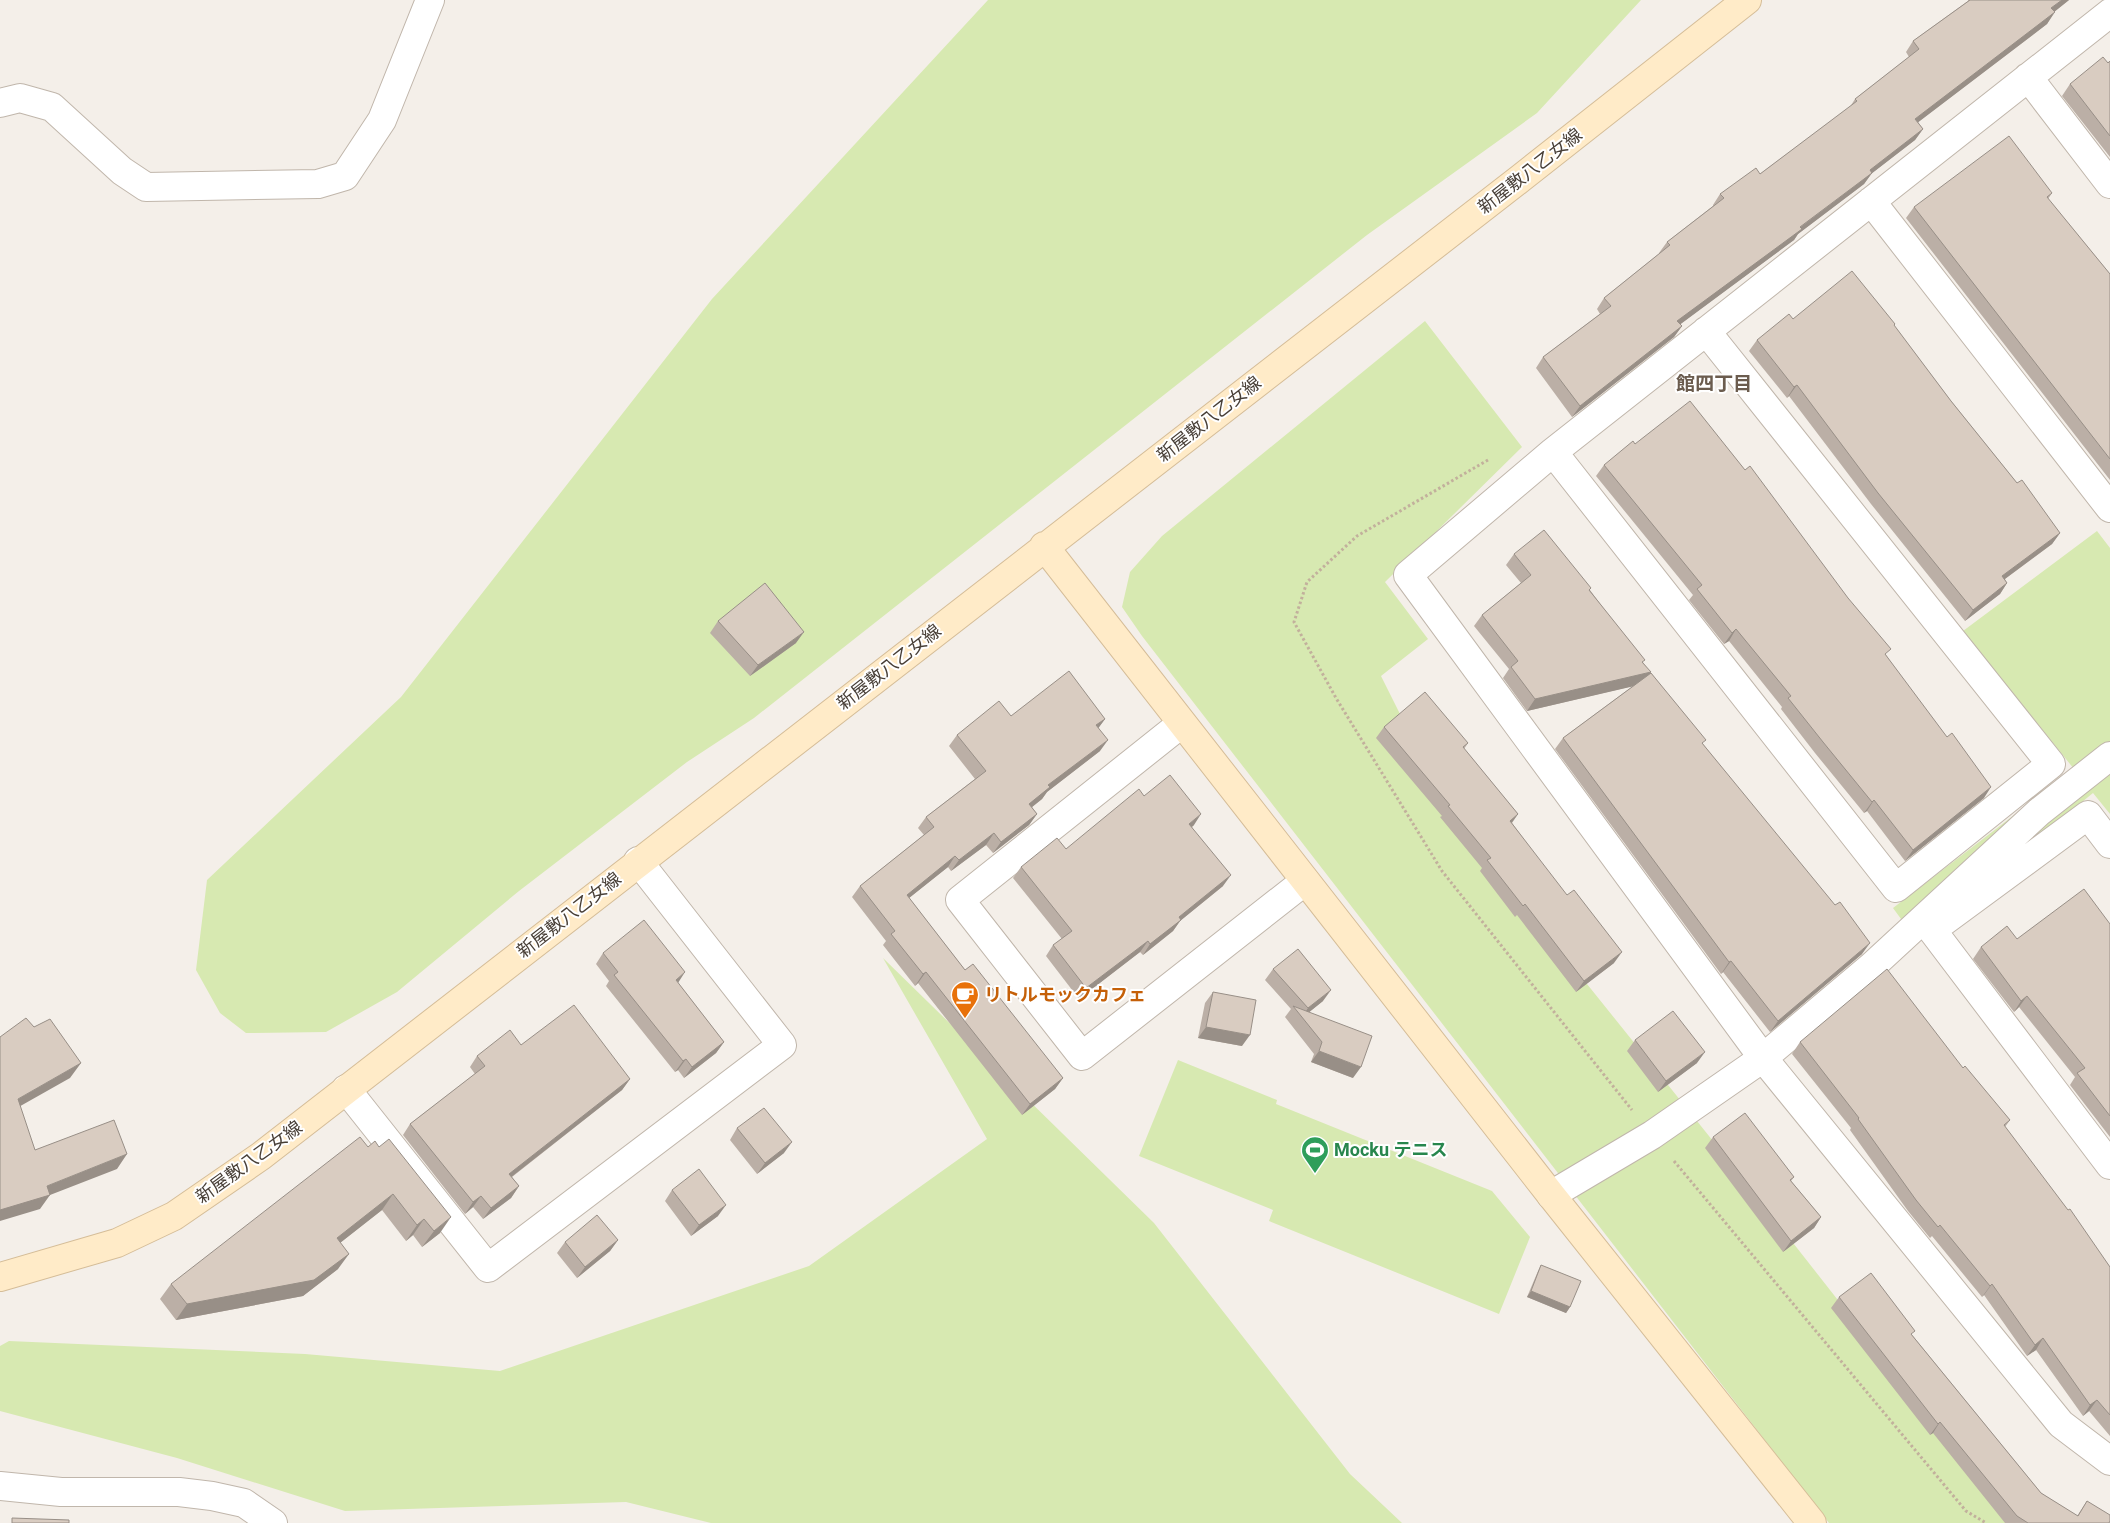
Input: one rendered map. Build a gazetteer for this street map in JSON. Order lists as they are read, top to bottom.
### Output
{
  "streets": {
    "street": ["新屋敷八乙女線"]
  },
  "districts": ["館四丁目"],
  "places": {
    "cafe": ["リトルモックカフェ"],
    "sports": ["Mocku テニス"]
  }
}
